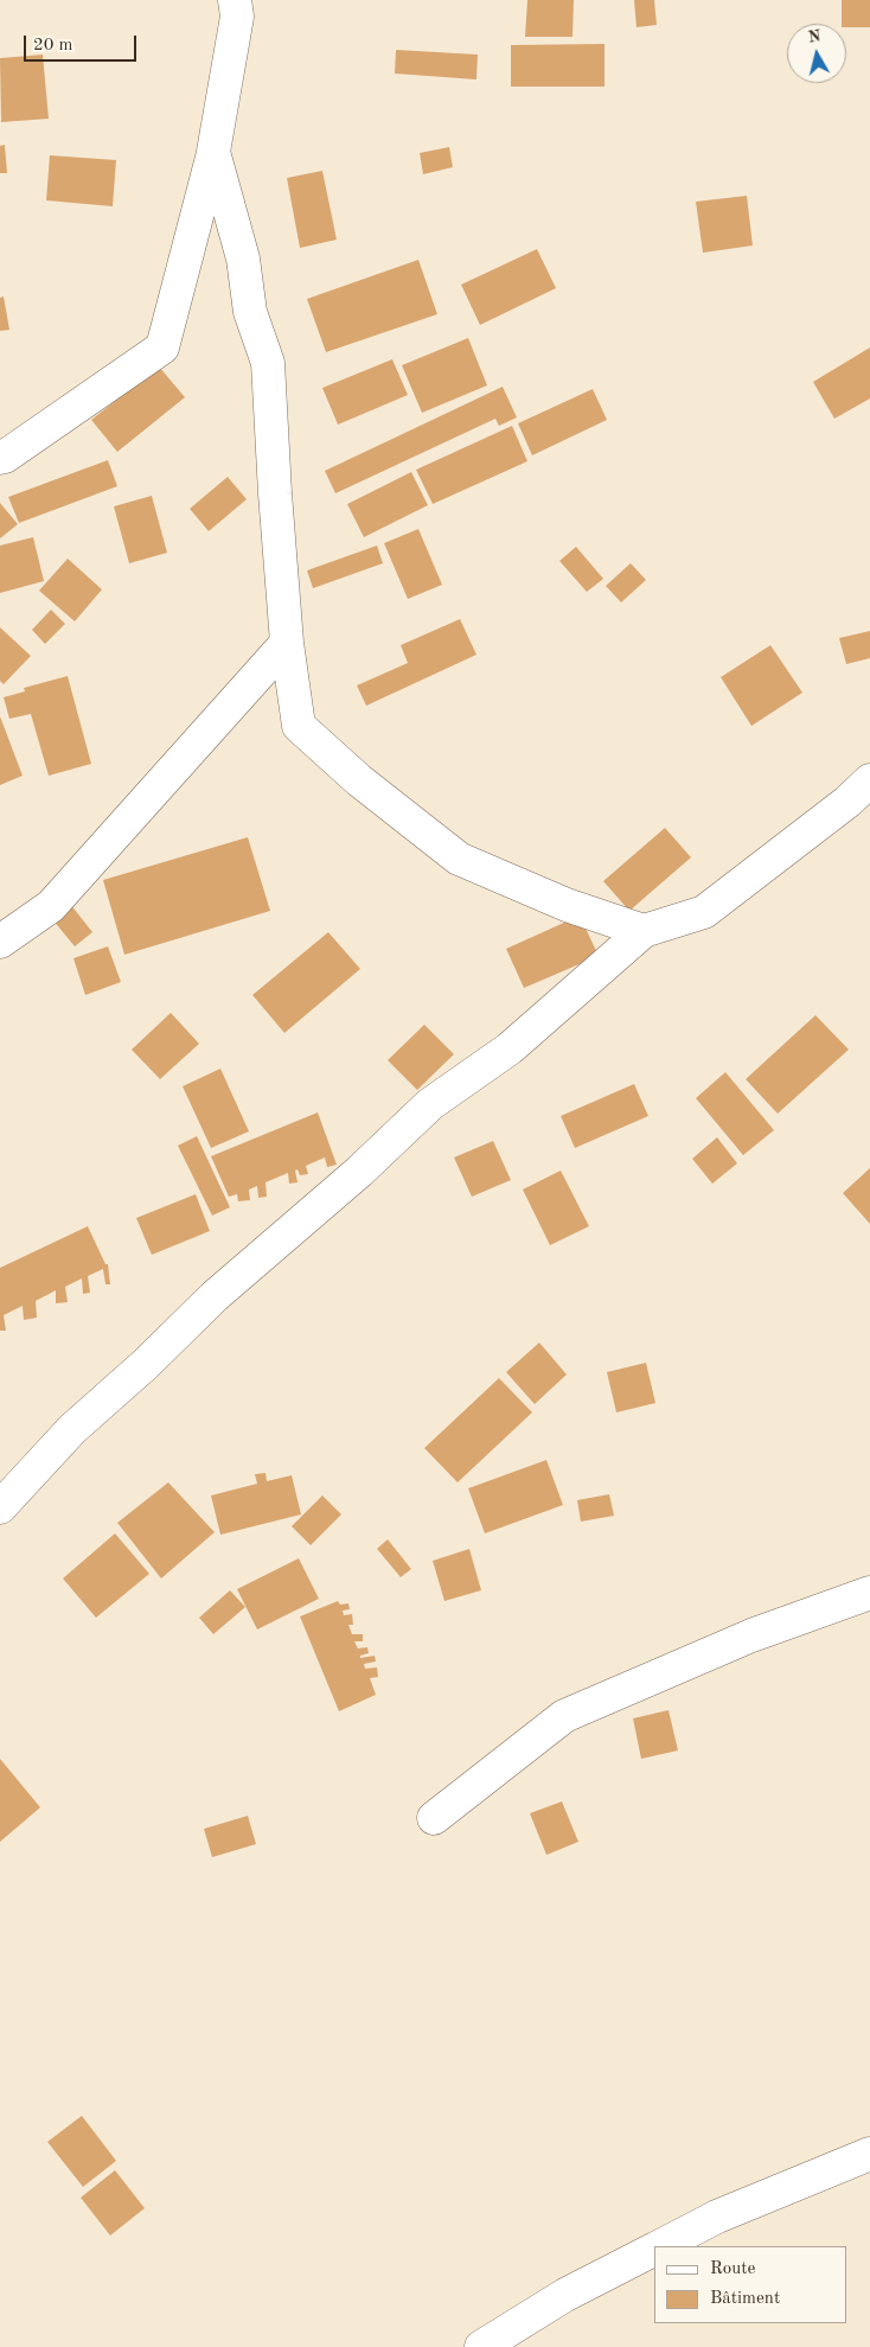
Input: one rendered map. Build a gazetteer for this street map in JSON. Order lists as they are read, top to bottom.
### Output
{
  "legend": ["Route", "Bâtiment"],
  "scale_bar": "20 m",
  "north": "top"
}
